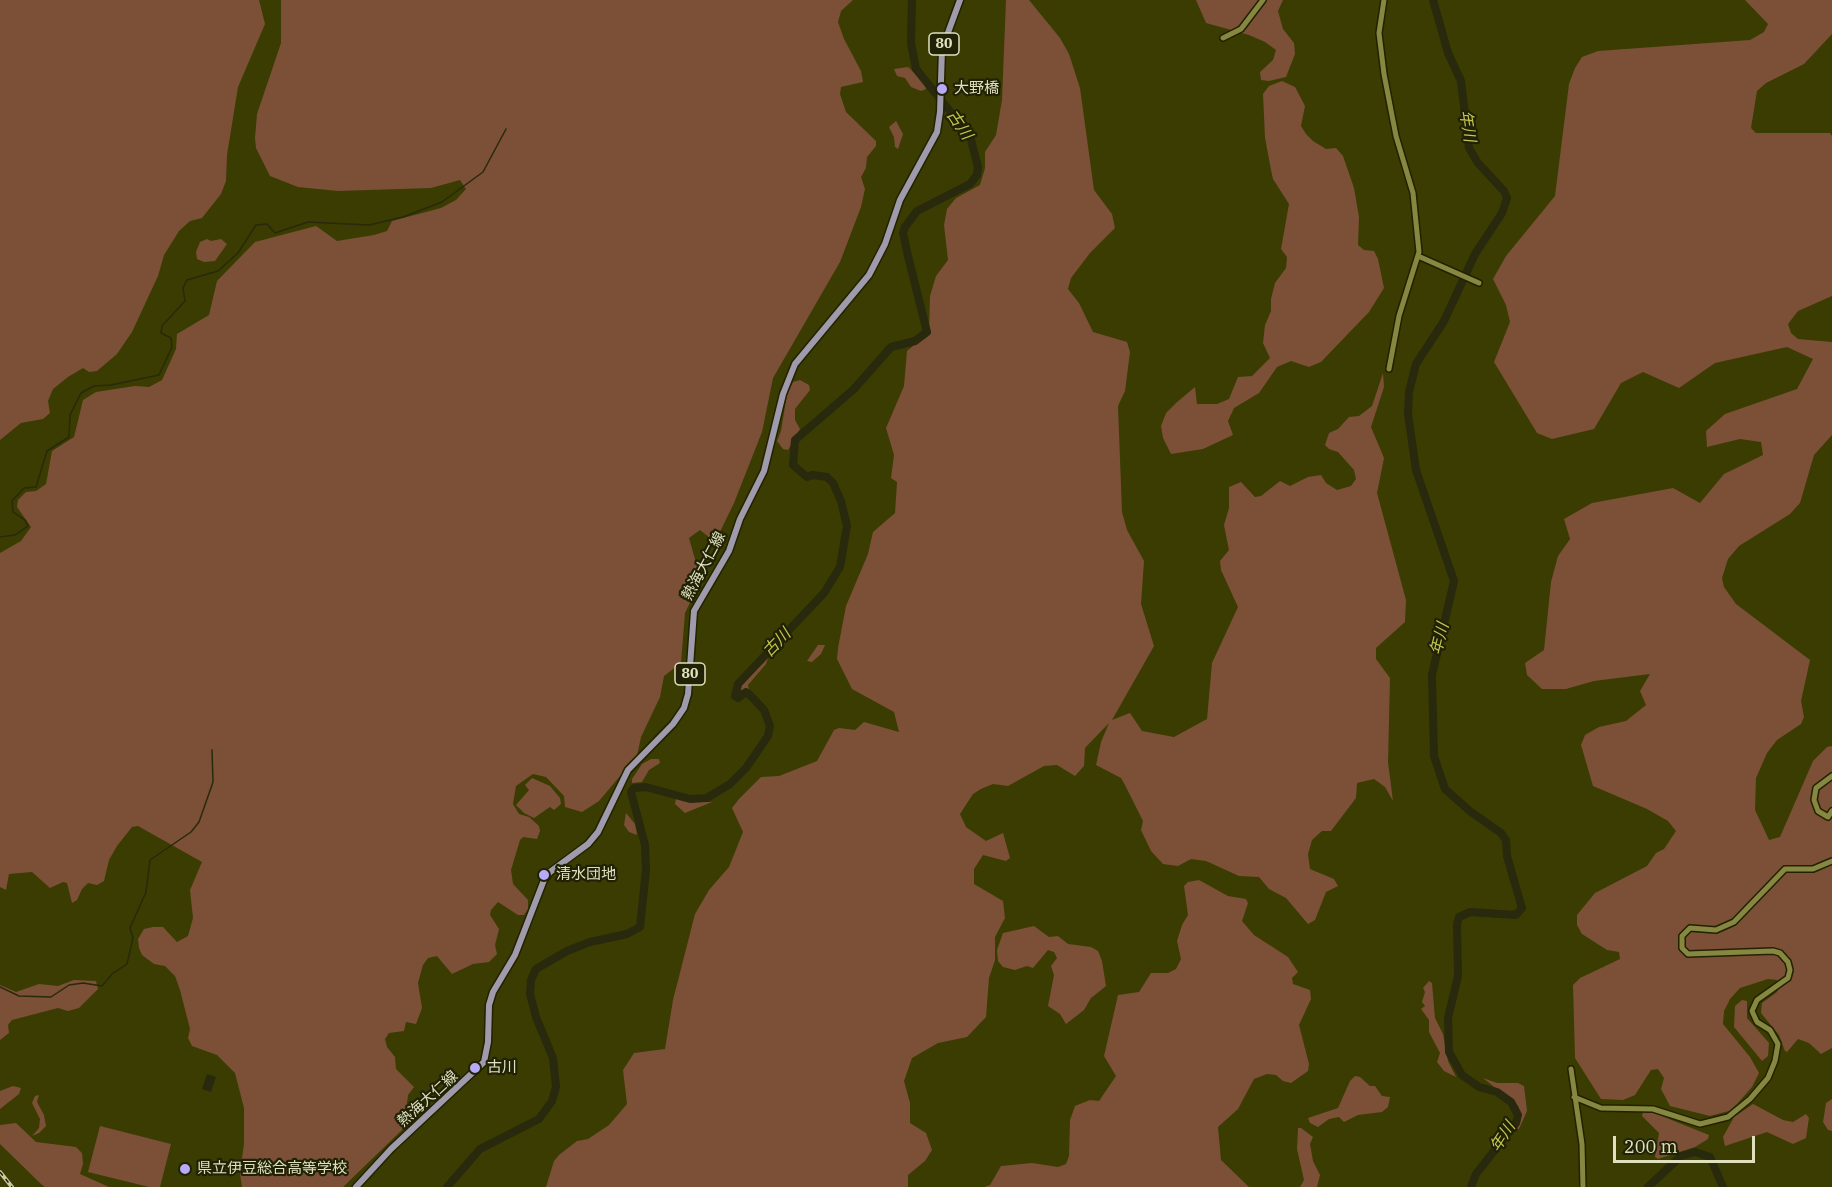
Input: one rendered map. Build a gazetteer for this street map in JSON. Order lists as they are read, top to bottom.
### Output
{
  "streets": {
    "main road": ["80", "熱海大仁線"]
  },
  "water": ["古川", "年川"],
  "places": [
    "大野橋",
    "清水団地",
    "古川",
    "県立伊豆総合高等学校"
  ],
  "scale_bar": "200 m"
}
